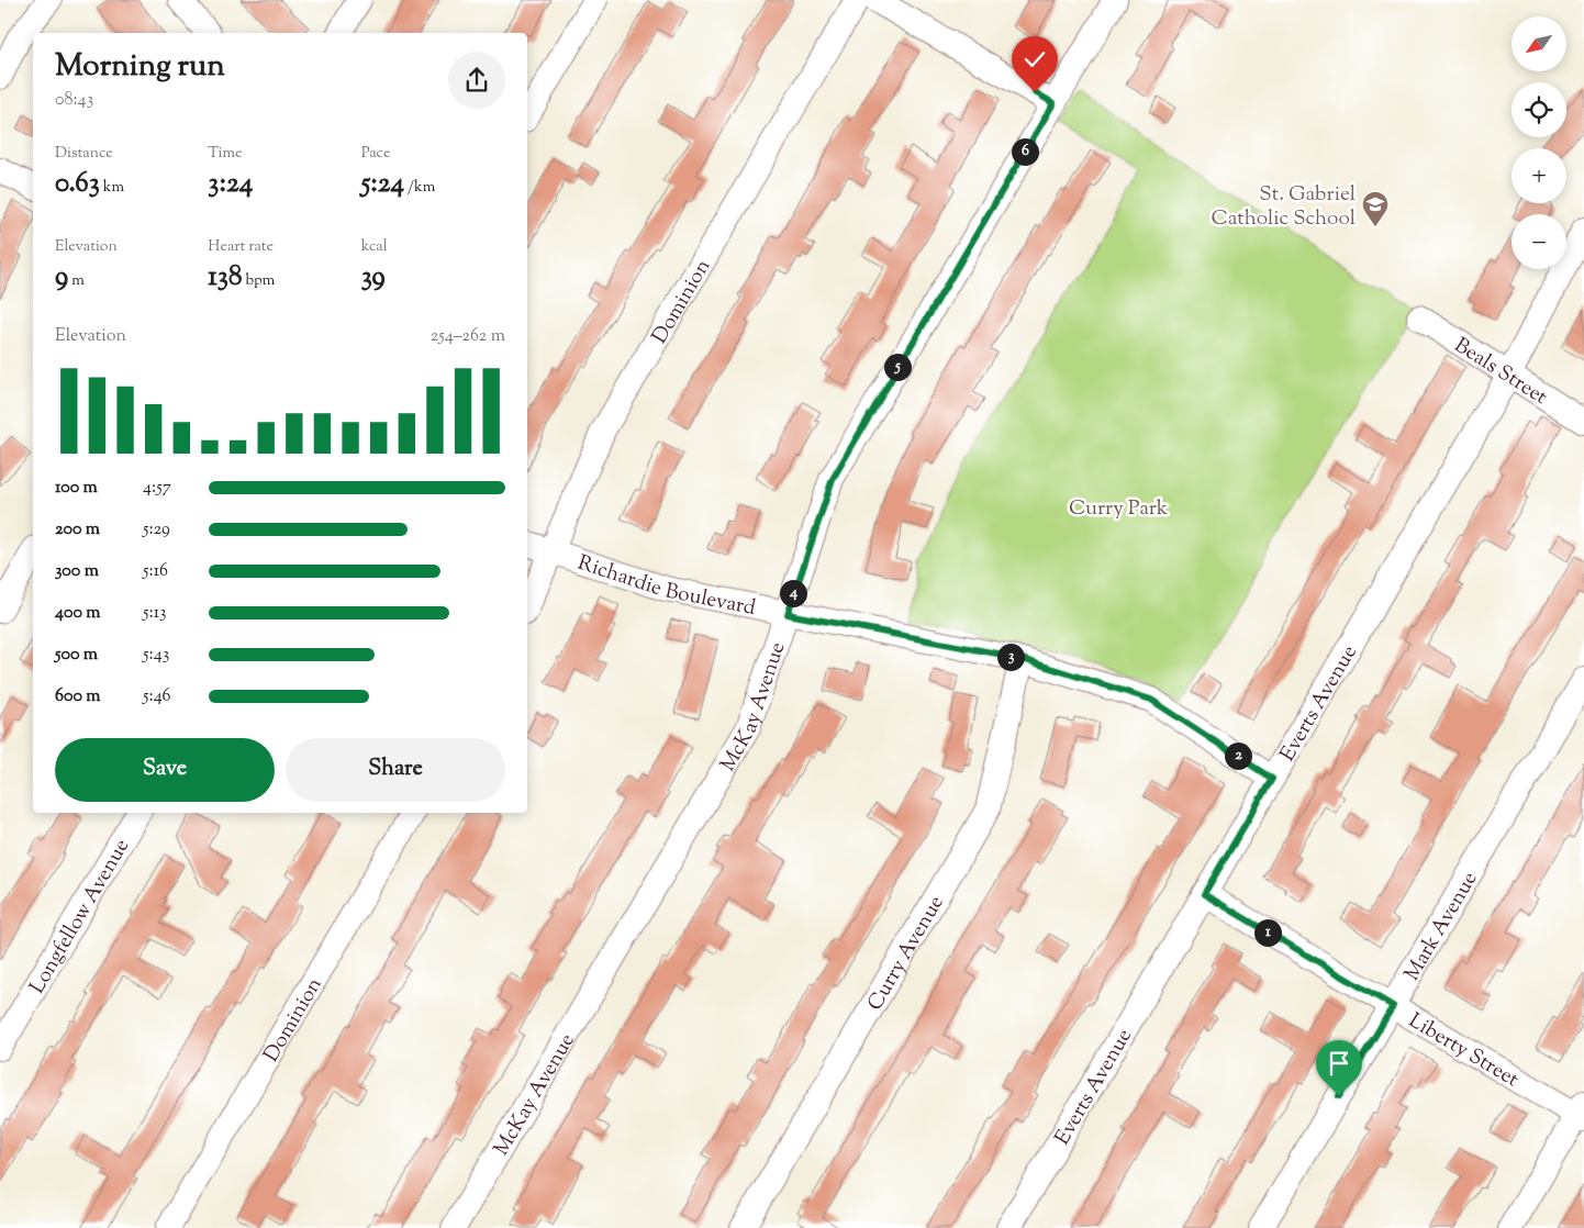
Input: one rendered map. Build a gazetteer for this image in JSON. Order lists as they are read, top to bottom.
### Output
{
  "streets": {
    "street": [
      "Dominion",
      "Beals Street",
      "Richardie Boulevard",
      "Everts Avenue",
      "McKay Avenue",
      "Longfellow Avenue",
      "Mark Avenue",
      "Curry Avenue",
      "Liberty Street"
    ]
  },
  "crossings": [
    ["Dominion", "Richardie Boulevard"],
    ["Beals Street", "Everts Avenue"],
    ["Richardie Boulevard", "Everts Avenue"],
    ["Richardie Boulevard", "McKay Avenue"],
    ["Richardie Boulevard", "Curry Avenue"],
    ["Everts Avenue", "Liberty Street"],
    ["Mark Avenue", "Liberty Street"]
  ],
  "parks": ["Curry Park"],
  "places": {
    "school or university": ["St. Gabriel Catholic School"]
  },
  "north": "bottom left",
  "page": {
    "map_buttons": ["+", "−"],
    "heading": ["Morning run", "08:43"],
    "stats": [
      ["Distance", "0.63 km"],
      ["Time", "3:24"],
      ["Pace", "5:24 /km"],
      ["Elevation", "9 m"],
      ["Heart rate", "138 bpm"],
      ["kcal", "39"]
    ],
    "pins": [
      "6",
      "5",
      "4",
      "3",
      "2",
      "1"
    ],
    "chart": ["Elevation", "254–262 m"],
    "list": [
      {
        "name": "100 m",
        "note": "4:57"
      },
      {
        "name": "200 m",
        "note": "5:29"
      },
      {
        "name": "300 m",
        "note": "5:16"
      },
      {
        "name": "400 m",
        "note": "5:13"
      },
      {
        "name": "500 m",
        "note": "5:43"
      },
      {
        "name": "600 m",
        "note": "5:46"
      }
    ],
    "buttons": ["Save", "Share"]
  }
}
